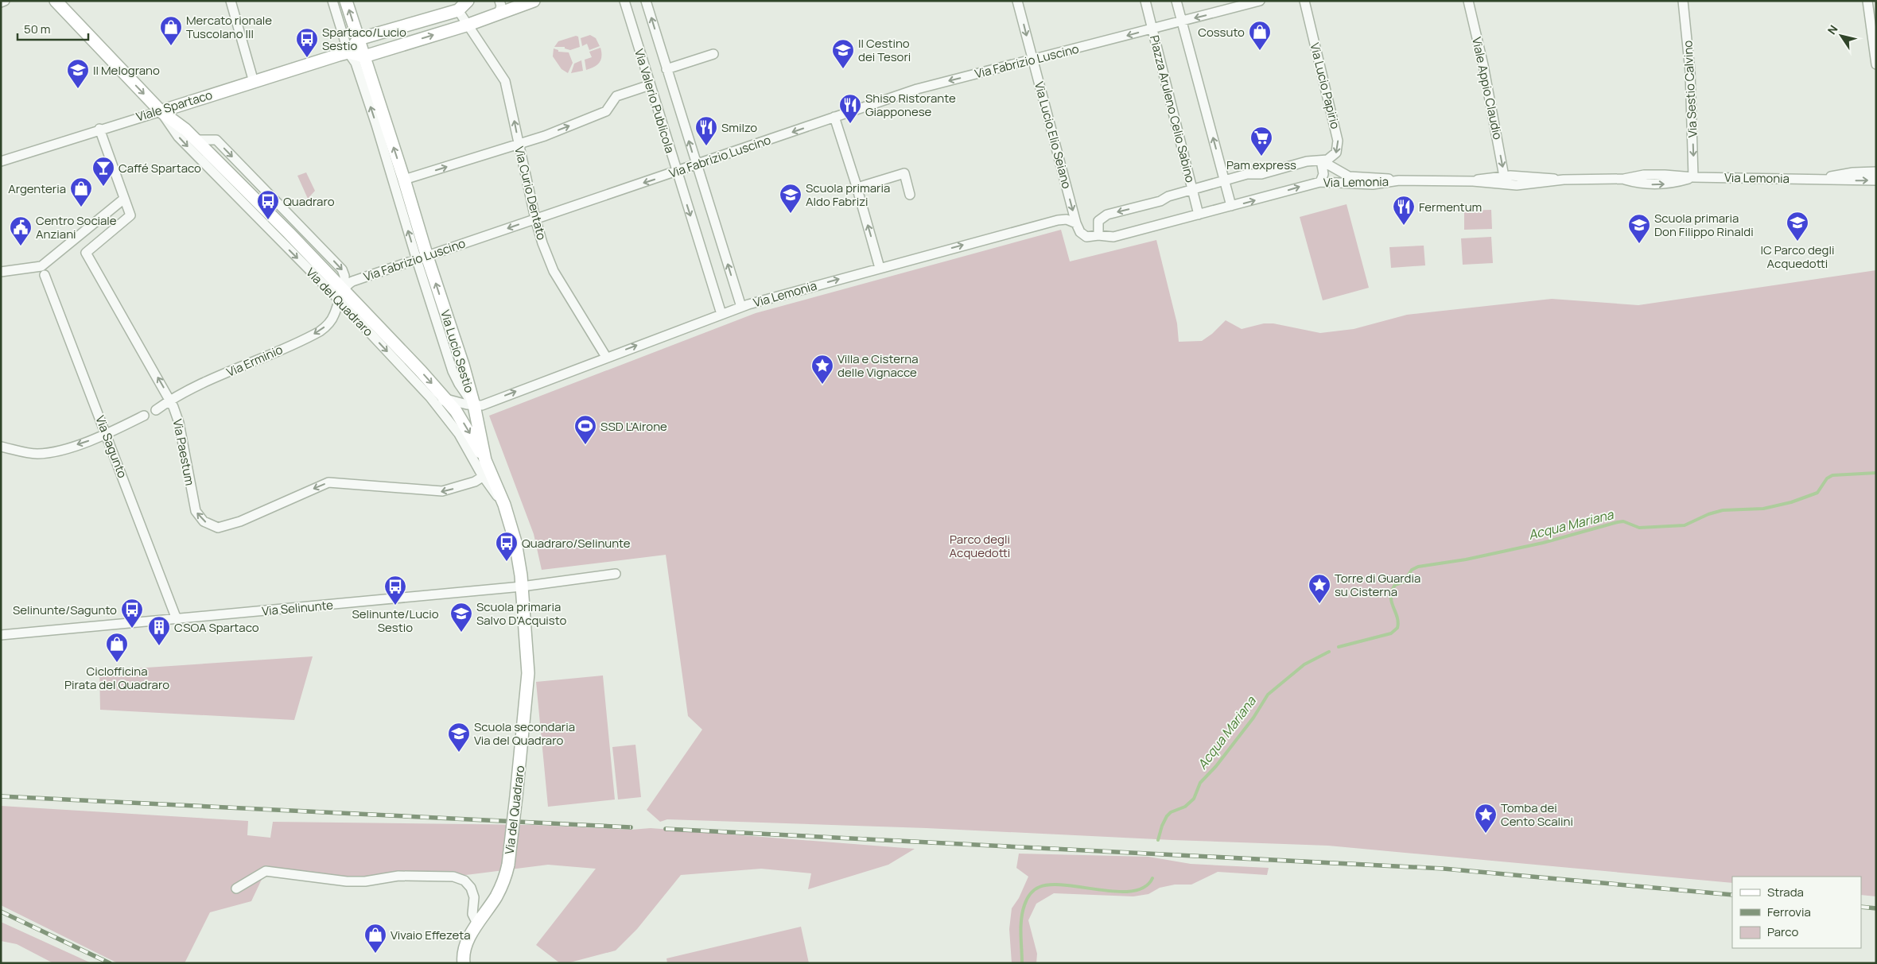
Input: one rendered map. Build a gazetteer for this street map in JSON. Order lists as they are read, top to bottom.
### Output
{
  "streets": {
    "main road": ["Viale Spartaco", "Via del Quadraro", "Via Lucio Sestio"],
    "street": [
      "Via Fabrizio Luscino",
      "Via Lucio Papirio",
      "Viale Appio Claudio",
      "Via Sestio Calvino",
      "Via Valerio Publicola",
      "Piazza Aruleno Celio Sabino",
      "Via Lucio Elio Seiano",
      "Via Lemonia",
      "Via Curio Dentato",
      "Via Erminio",
      "Via Sagunto",
      "Via Paestum",
      "Via Selinunte"
    ]
  },
  "crossings": [
    ["Via Fabrizio Luscino", "Via Valerio Publicola"],
    ["Via Fabrizio Luscino", "Piazza Aruleno Celio Sabino"],
    ["Via Fabrizio Luscino", "Via Lucio Elio Seiano"],
    ["Via Fabrizio Luscino", "Via Curio Dentato"],
    ["Via Fabrizio Luscino", "Via del Quadraro"],
    ["Via Fabrizio Luscino", "Via Lucio Sestio"],
    ["Via Fabrizio Luscino", "Via Erminio"],
    ["Via Lucio Papirio", "Via Lemonia"],
    ["Viale Appio Claudio", "Via Lemonia"],
    ["Via Sestio Calvino", "Via Lemonia"],
    ["Via Valerio Publicola", "Via Lemonia"],
    ["Viale Spartaco", "Via del Quadraro"],
    ["Viale Spartaco", "Via Lucio Sestio"],
    ["Viale Spartaco", "Via Paestum"],
    ["Piazza Aruleno Celio Sabino", "Via Lemonia"],
    ["Via Lucio Elio Seiano", "Via Lemonia"],
    ["Via Lemonia", "Via Curio Dentato"],
    ["Via Lemonia", "Via del Quadraro"],
    ["Via Lemonia", "Via Lucio Sestio"],
    ["Via del Quadraro", "Via Lucio Sestio"],
    ["Via del Quadraro", "Via Erminio"],
    ["Via del Quadraro", "Via Paestum"],
    ["Via del Quadraro", "Via Selinunte"],
    ["Via Erminio", "Via Paestum"],
    ["Via Sagunto", "Via Selinunte"]
  ],
  "one_way": [
    "Via Lucio Papirio",
    "Viale Appio Claudio",
    "Via Sestio Calvino",
    "Via Lucio Elio Seiano",
    "Via Lemonia",
    "Via Erminio"
  ],
  "water": ["Acqua Mariana"],
  "parks": ["Parco degli Acquedotti"],
  "places": {
    "shop": [
      "Mercato rionale Tuscolano III",
      "Cossuto",
      "Argenteria",
      "Ciclofficina Pirata del Quadraro",
      "Vivaio Effezeta"
    ],
    "bus stop": [
      "Spartaco/Lucio Sestio",
      "Quadraro",
      "Quadraro/Selinunte",
      "Selinunte/Lucio Sestio",
      "Selinunte/Sagunto"
    ],
    "school or university": [
      "Il Cestino dei Tesori",
      "Il Melograno",
      "Scuola primaria Aldo Fabrizi",
      "IC Parco degli Acquedotti",
      "Scuola primaria Don Filippo Rinaldi",
      "Scuola primaria Salvo D'Acquisto",
      "Scuola secondaria Via del Quadraro"
    ],
    "restaurant": ["Shiso Ristorante Giapponese", "Smilzo", "Fermentum"],
    "supermarket": ["Pam express"],
    "bar": ["Caffé Spartaco"],
    "public building": ["Centro Sociale Anziani"],
    "place": ["Villa e Cisterna delle Vignacce", "Torre di Guardia su Cisterna", "Tomba dei Cento Scalini"],
    "sports": ["SSD L'Airone"],
    "building": ["CSOA Spartaco"]
  },
  "legend": ["Strada", "Ferrovia", "Parco"],
  "scale_bar": "50 m",
  "north": "top left"
}
